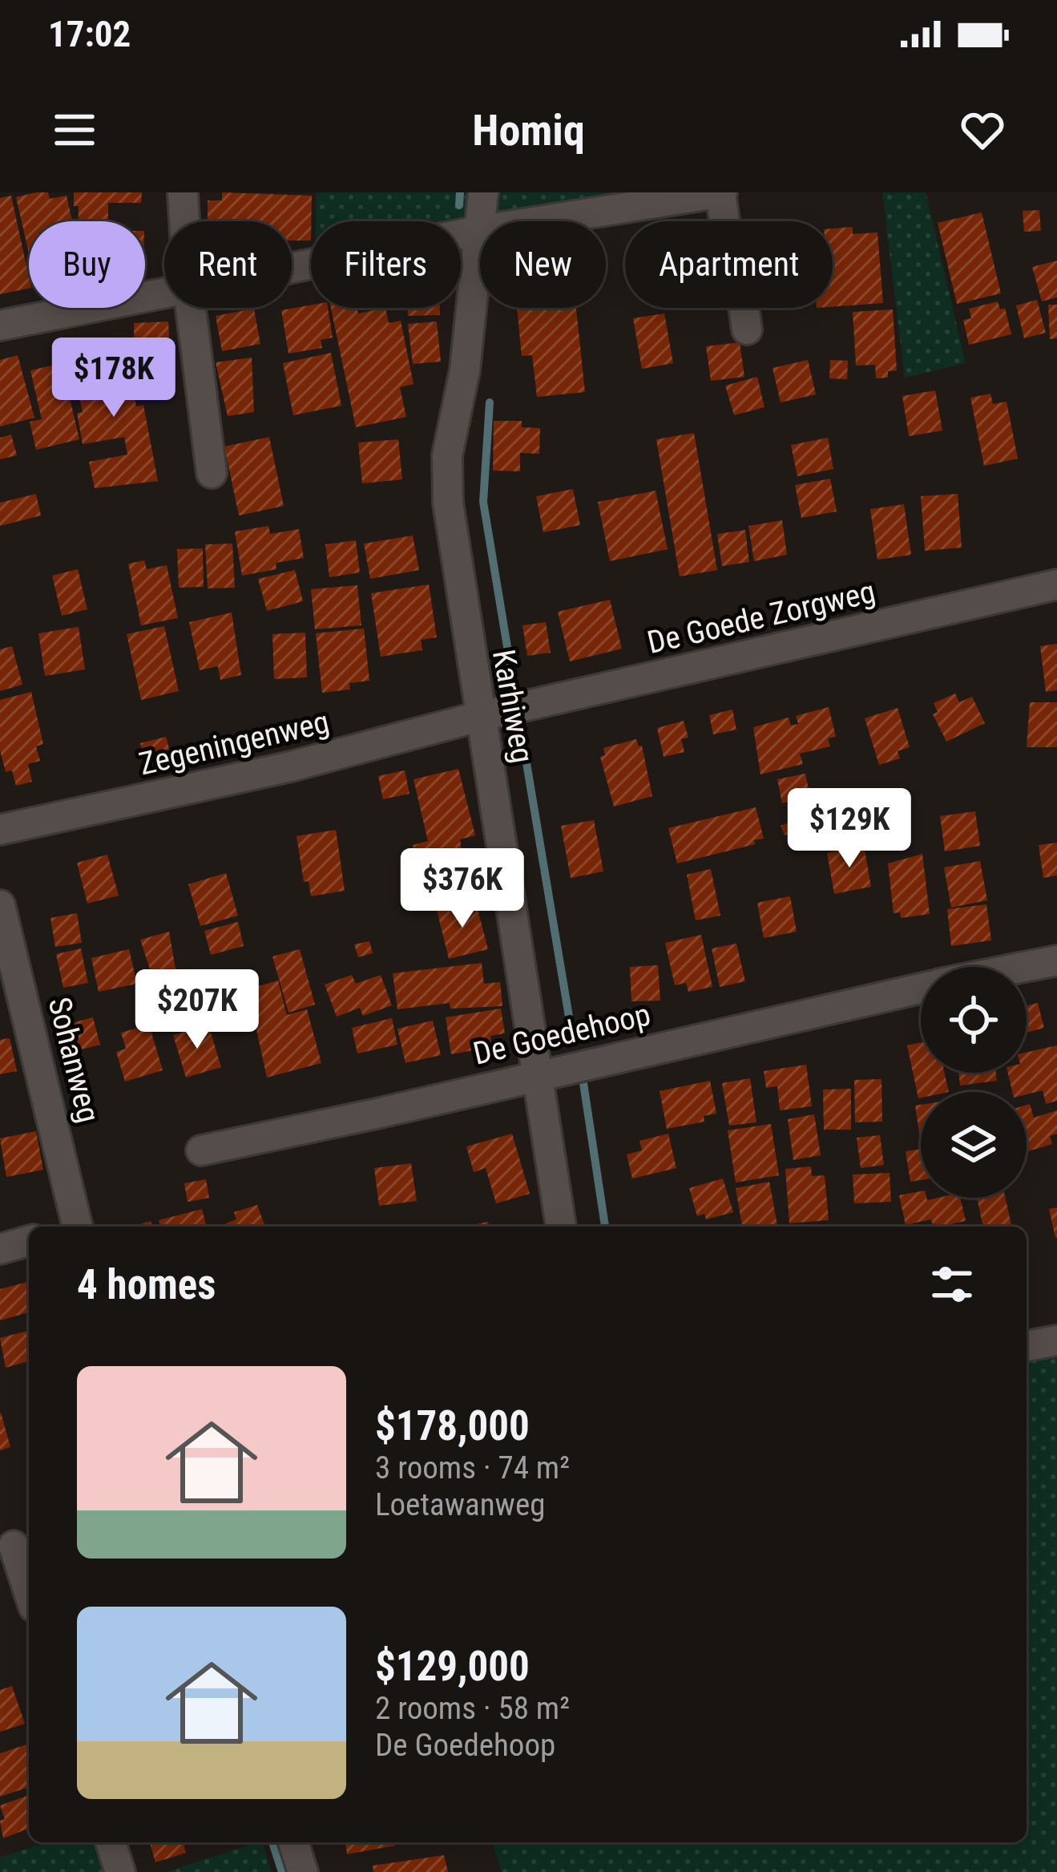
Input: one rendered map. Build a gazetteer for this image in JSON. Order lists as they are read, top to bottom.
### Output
{
  "streets": {
    "street": [
      "De Goede Zorgweg",
      "Karhiweg",
      "Zegeningenweg",
      "De Goedehoop",
      "Sohanweg"
    ]
  },
  "crossings": [
    ["De Goede Zorgweg", "Karhiweg"],
    ["De Goede Zorgweg", "Zegeningenweg"],
    ["Karhiweg", "Zegeningenweg"],
    ["Karhiweg", "De Goedehoop"]
  ],
  "page": {
    "status": "17:02",
    "header": "Homiq",
    "chip": [
      "Buy",
      "Rent",
      "Filters",
      "New",
      "Apartment"
    ],
    "price": [
      "$178K",
      "$129K",
      "$376K",
      "$207K"
    ],
    "heading": "4 homes",
    "list": [
      {
        "name": "$178,000",
        "note": "3 rooms · 74 m² · Loetawanweg"
      },
      {
        "name": "$129,000",
        "note": "2 rooms · 58 m² · De Goedehoop"
      }
    ]
  }
}
